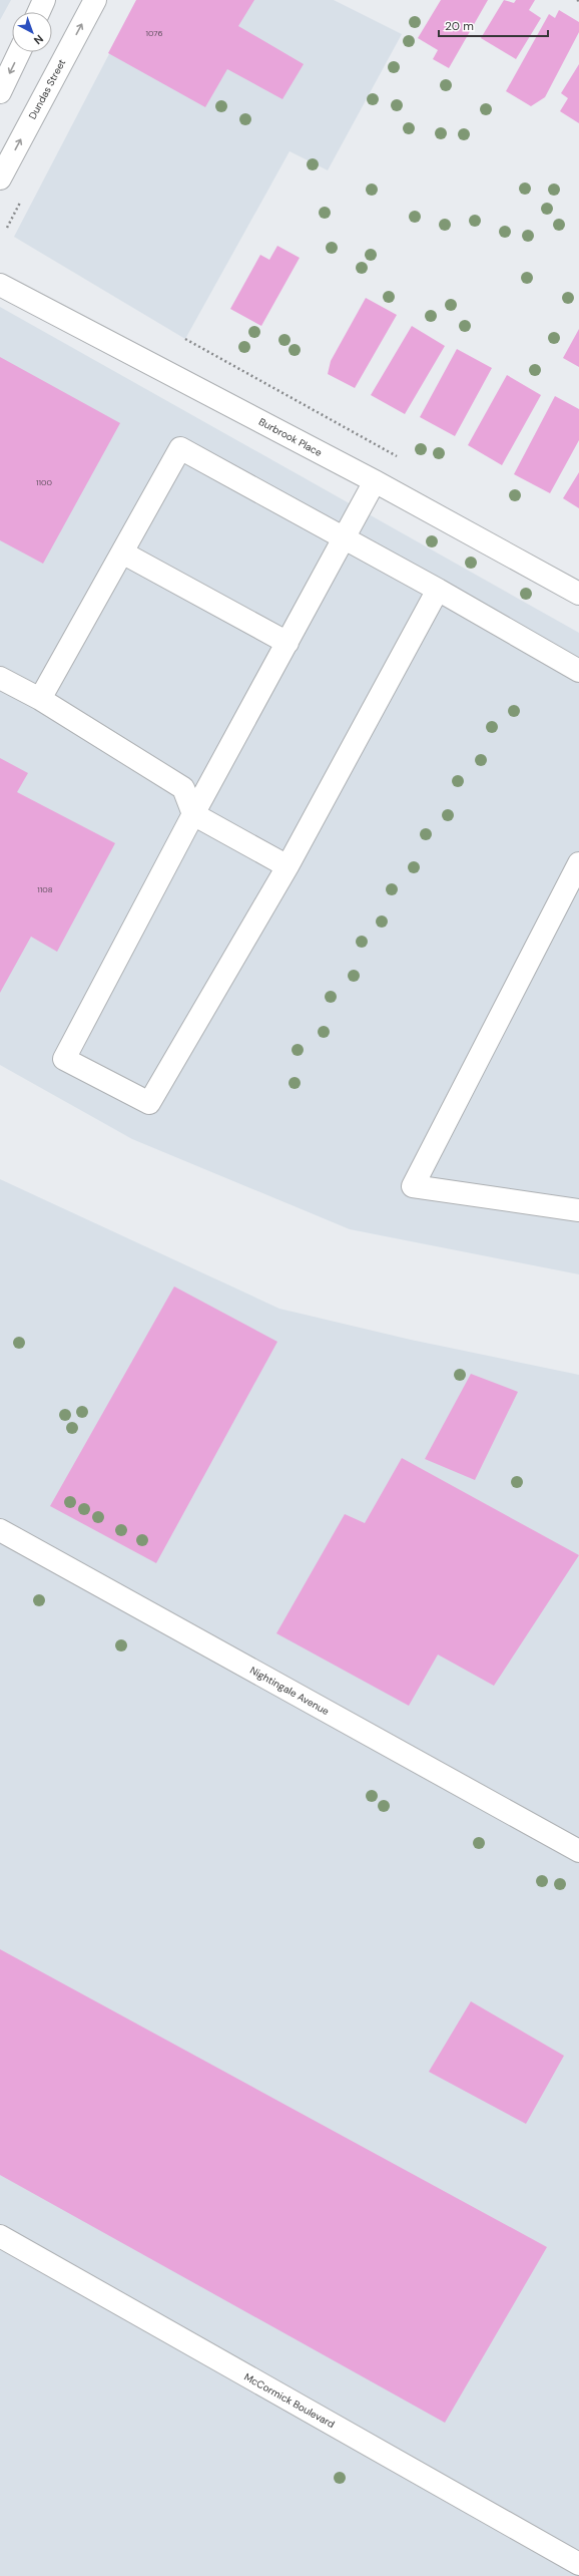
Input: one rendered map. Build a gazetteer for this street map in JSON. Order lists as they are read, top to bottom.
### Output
{
  "streets": {
    "street": [
      "Dundas Street",
      "Burbrook Place",
      "Nightingale Avenue",
      "McCormick Boulevard"
    ]
  },
  "one_way": ["Dundas Street"],
  "house_numbers": ["1076", "1100", "1108"],
  "scale_bar": "20 m",
  "north": "bottom right"
}
